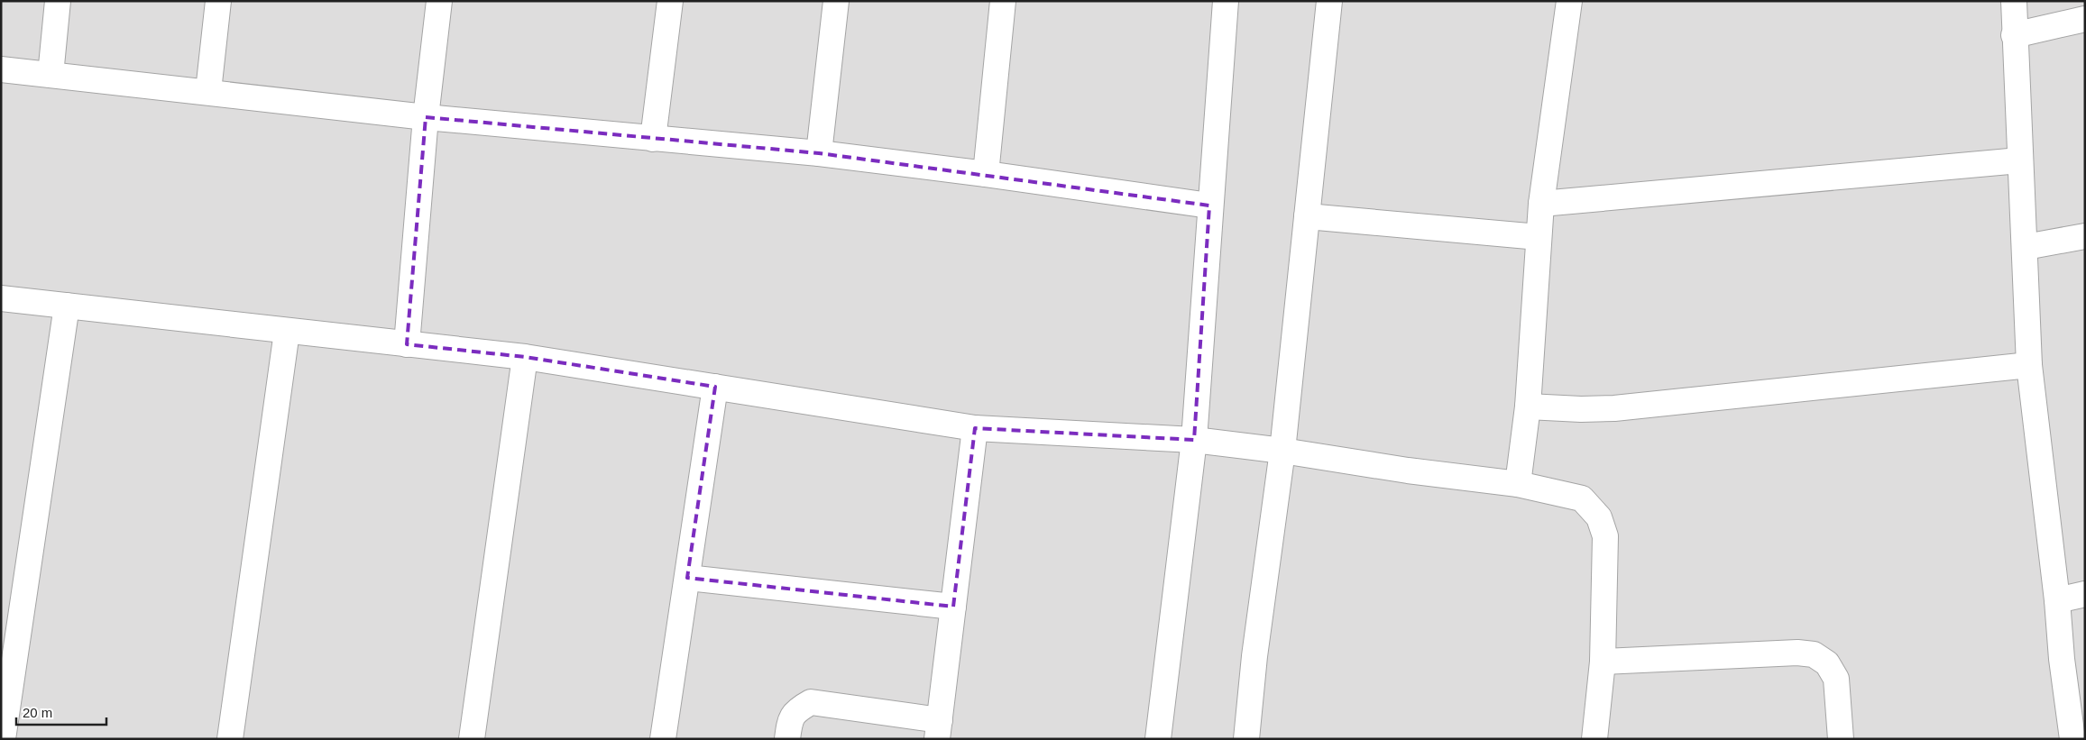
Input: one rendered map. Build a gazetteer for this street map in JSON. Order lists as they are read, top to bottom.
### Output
{
  "scale_bar": "20 m"
}
